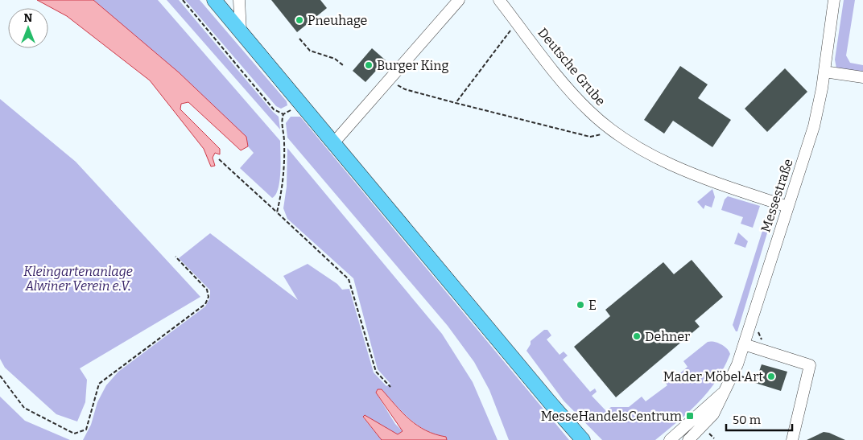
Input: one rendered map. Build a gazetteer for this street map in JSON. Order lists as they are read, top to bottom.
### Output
{
  "streets": {
    "street": ["Deutsche Grube", "Messestraße"]
  },
  "crossings": [
    ["Deutsche Grube", "Messestraße"]
  ],
  "parks": ["Kleingartenanlage Alwiner Verein e.V."],
  "places": {
    "other": [
      "Pneuhage",
      "Burger King",
      "E",
      "Dehner",
      "Mader Möbel Art"
    ],
    "transit": ["MesseHandelsCentrum"]
  },
  "scale_bar": "50 m",
  "north": "top"
}
